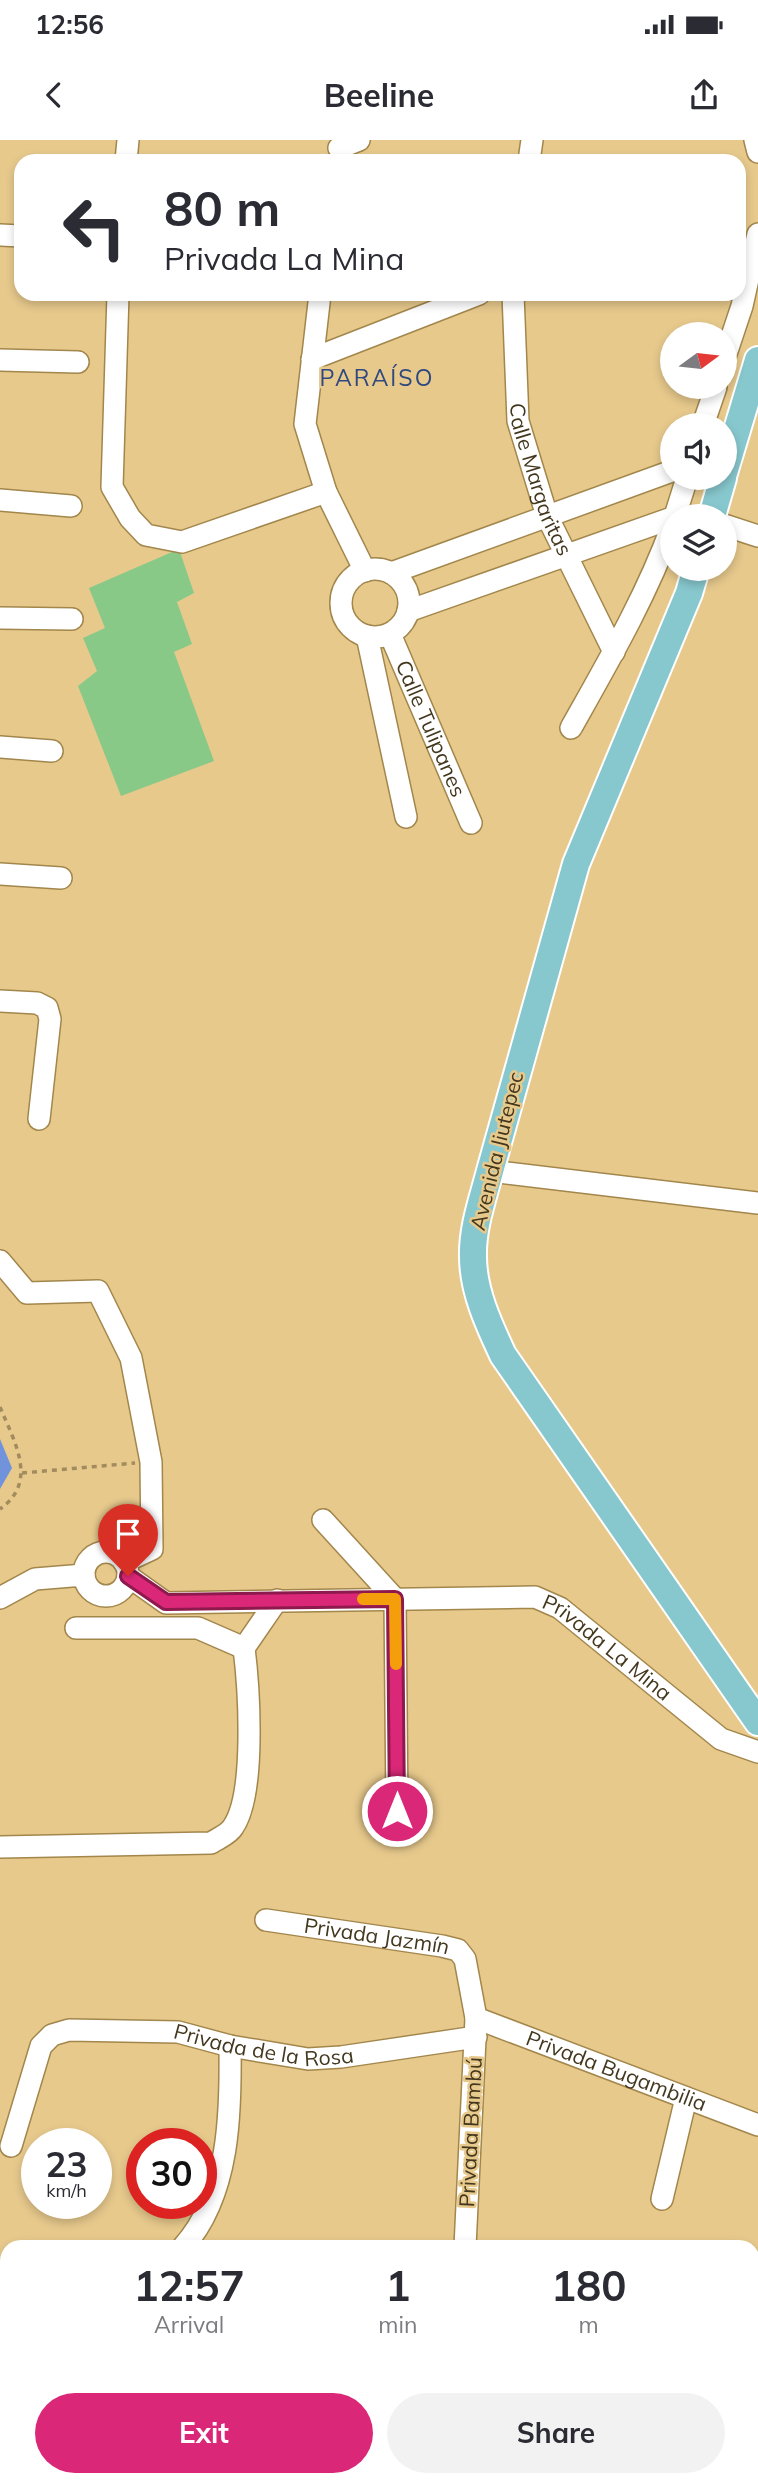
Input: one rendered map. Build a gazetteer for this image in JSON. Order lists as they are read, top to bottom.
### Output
{
  "streets": {
    "main road": ["Avenida Jiutepec"],
    "street": [
      "Calle Margaritas",
      "Calle Tulipanes",
      "Privada La Mina",
      "Privada Jazmín",
      "Privada de la Rosa",
      "Privada Bugambilia",
      "Privada Bambú"
    ]
  },
  "crossings": [
    ["Privada Jazmín", "Privada de la Rosa"],
    ["Privada Jazmín", "Privada Bugambilia"],
    ["Privada Jazmín", "Privada Bambú"],
    ["Privada de la Rosa", "Privada Bugambilia"],
    ["Privada de la Rosa", "Privada Bambú"],
    ["Privada Bugambilia", "Privada Bambú"]
  ],
  "districts": ["PARAÍSO"],
  "north": "right",
  "page": {
    "status": "12:56",
    "header": "Beeline",
    "turn": ["80 m", "Privada La Mina"],
    "speed": "23 km/h",
    "limit": "30",
    "eta": [
      "12:57",
      "Arrival",
      "1",
      "min",
      "180",
      "m"
    ],
    "buttons": ["Exit", "Share"]
  }
}
